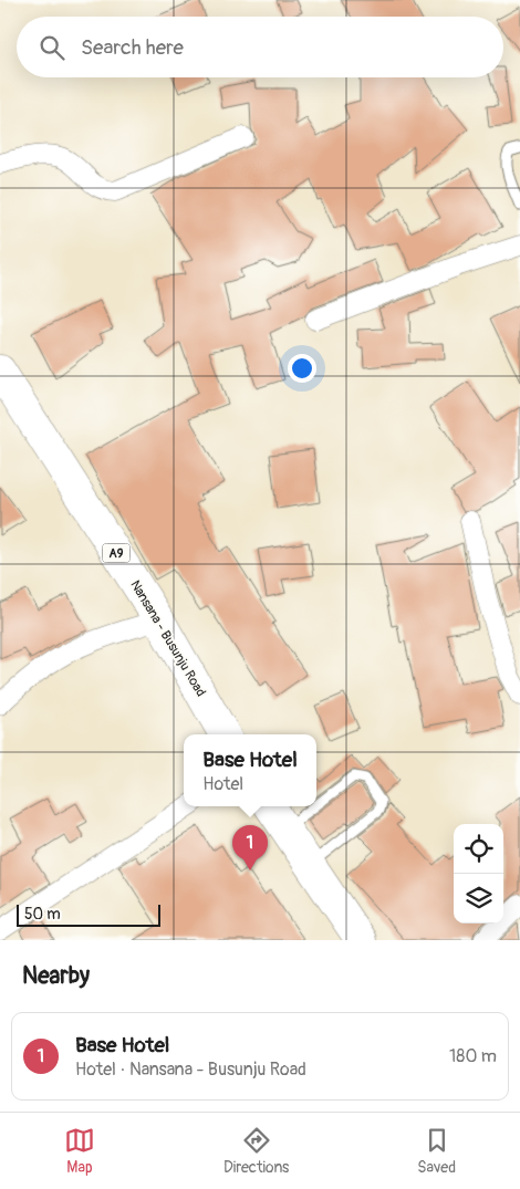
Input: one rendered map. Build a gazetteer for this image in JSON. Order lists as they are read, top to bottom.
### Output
{
  "streets": {
    "main road": ["A9", "Nansana - Busunju Road"]
  },
  "scale_bar": "50 m",
  "page": {
    "search": "Search here",
    "popup": ["Base Hotel", "Hotel"],
    "pins": "1",
    "scale": "50 m",
    "heading": "Nearby",
    "list": [
      {
        "mark": "1",
        "name": "Base Hotel",
        "note": "Hotel · Nansana - Busunju Road",
        "value": "180 m"
      }
    ],
    "nav": ["Map", "Directions", "Saved"]
  }
}
